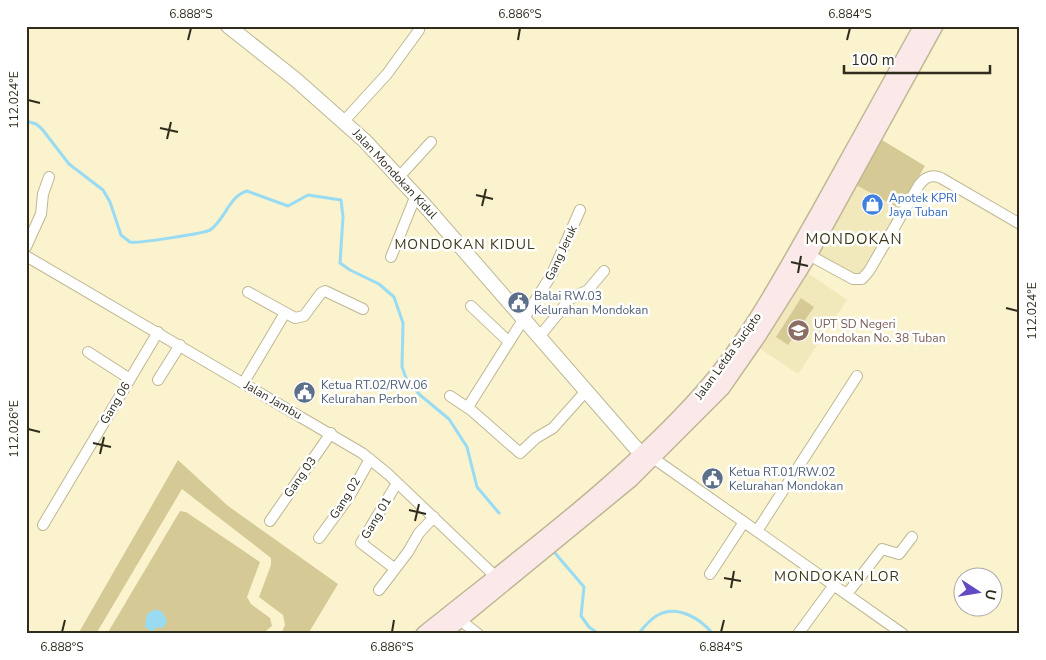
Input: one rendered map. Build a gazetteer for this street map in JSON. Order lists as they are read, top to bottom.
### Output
{
  "streets": {
    "main road": ["Jalan Letda Sucipto"],
    "street": [
      "Jalan Mondokan Kidul",
      "Gang Jeruk",
      "Jalan Jambu",
      "Gang 06",
      "Gang 03",
      "Gang 02",
      "Gang 01"
    ]
  },
  "crossings": [
    ["Jalan Mondokan Kidul", "Gang Jeruk"],
    ["Jalan Mondokan Kidul", "Jalan Letda Sucipto"],
    ["Jalan Letda Sucipto", "Jalan Jambu"],
    ["Jalan Jambu", "Gang 06"],
    ["Jalan Jambu", "Gang 03"],
    ["Jalan Jambu", "Gang 02"],
    ["Jalan Jambu", "Gang 01"]
  ],
  "districts": ["MONDOKAN", "MONDOKAN KIDUL", "MONDOKAN LOR"],
  "places": {
    "shop": ["Apotek KPRI Jaya Tuban"],
    "public building": ["Balai RW.03 Kelurahan Mondokan", "Ketua RT.02/RW.06 Kelurahan Perbon", "Ketua RT.01/RW.02 Kelurahan Mondokan"],
    "school or university": ["UPT SD Negeri Mondokan No. 38 Tuban"]
  },
  "scale_bar": "100 m",
  "north": "right",
  "coordinates": [
    "6.888°S",
    "6.886°S",
    "6.884°S",
    "112.024°E",
    "112.026°E"
  ]
}
